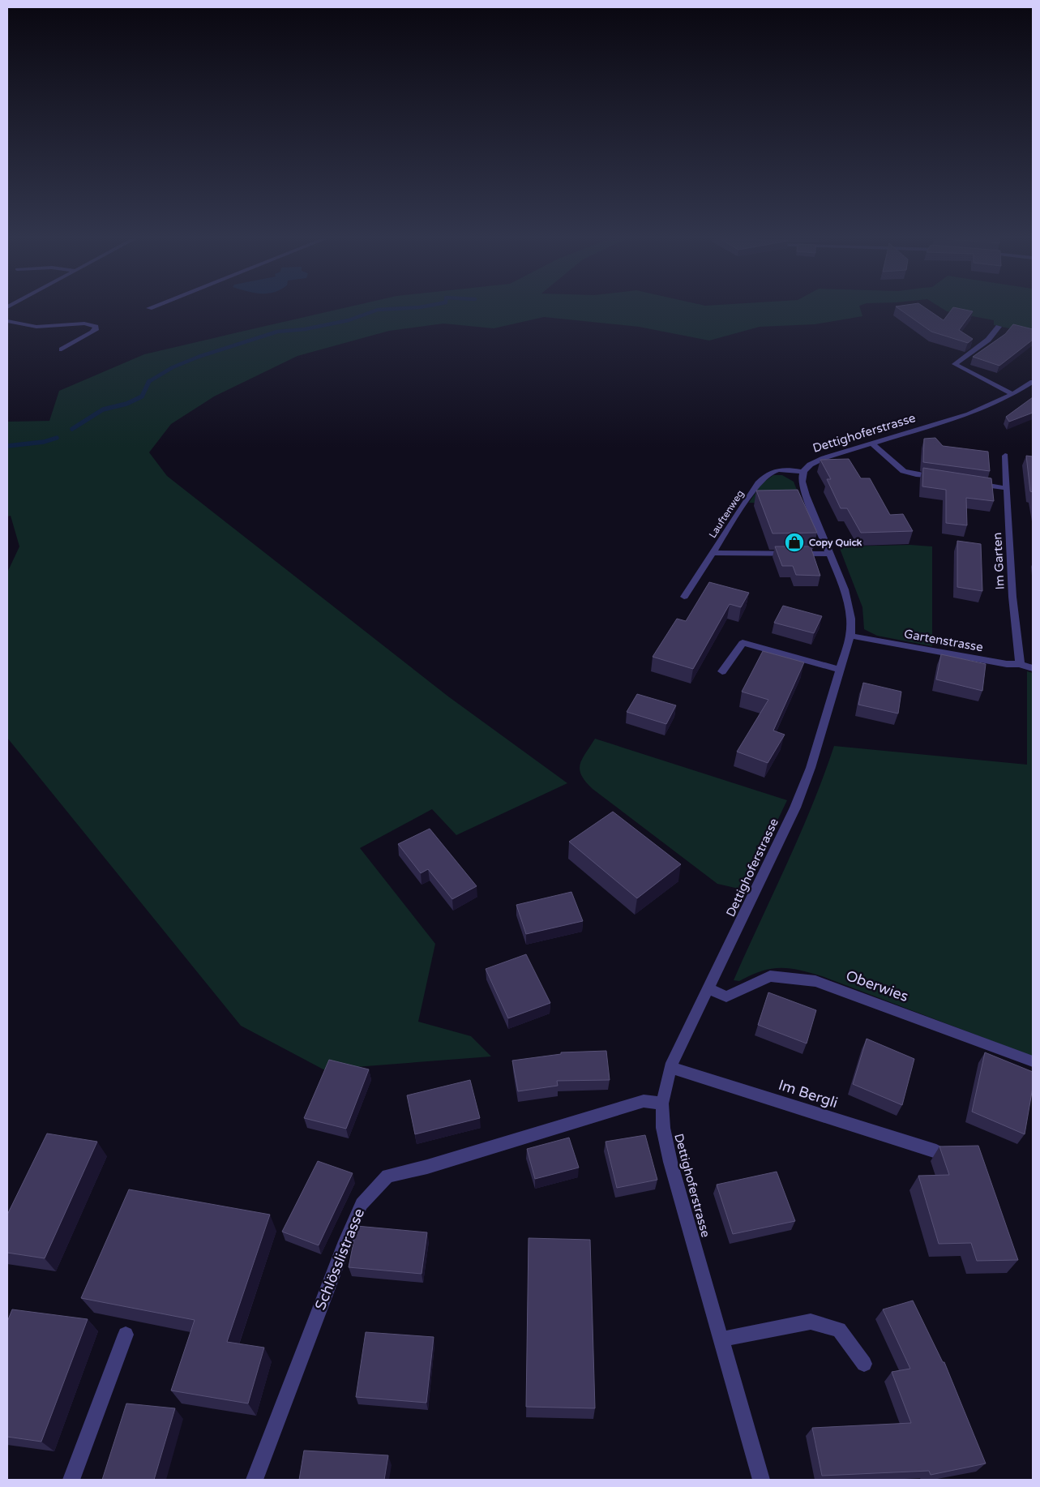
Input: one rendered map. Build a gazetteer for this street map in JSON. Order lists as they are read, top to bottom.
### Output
{
  "streets": {
    "street": [
      "Dettighoferstrasse",
      "Lauftenweg",
      "Im Garten",
      "Gartenstrasse",
      "Oberwies",
      "Im Bergli",
      "Schlösslistrasse"
    ]
  },
  "crossings": [
    ["Dettighoferstrasse", "Lauftenweg"],
    ["Dettighoferstrasse", "Gartenstrasse"],
    ["Dettighoferstrasse", "Oberwies"],
    ["Dettighoferstrasse", "Im Bergli"],
    ["Dettighoferstrasse", "Schlösslistrasse"],
    ["Im Garten", "Gartenstrasse"]
  ],
  "places": {
    "shop": ["Copy Quick"]
  }
}
